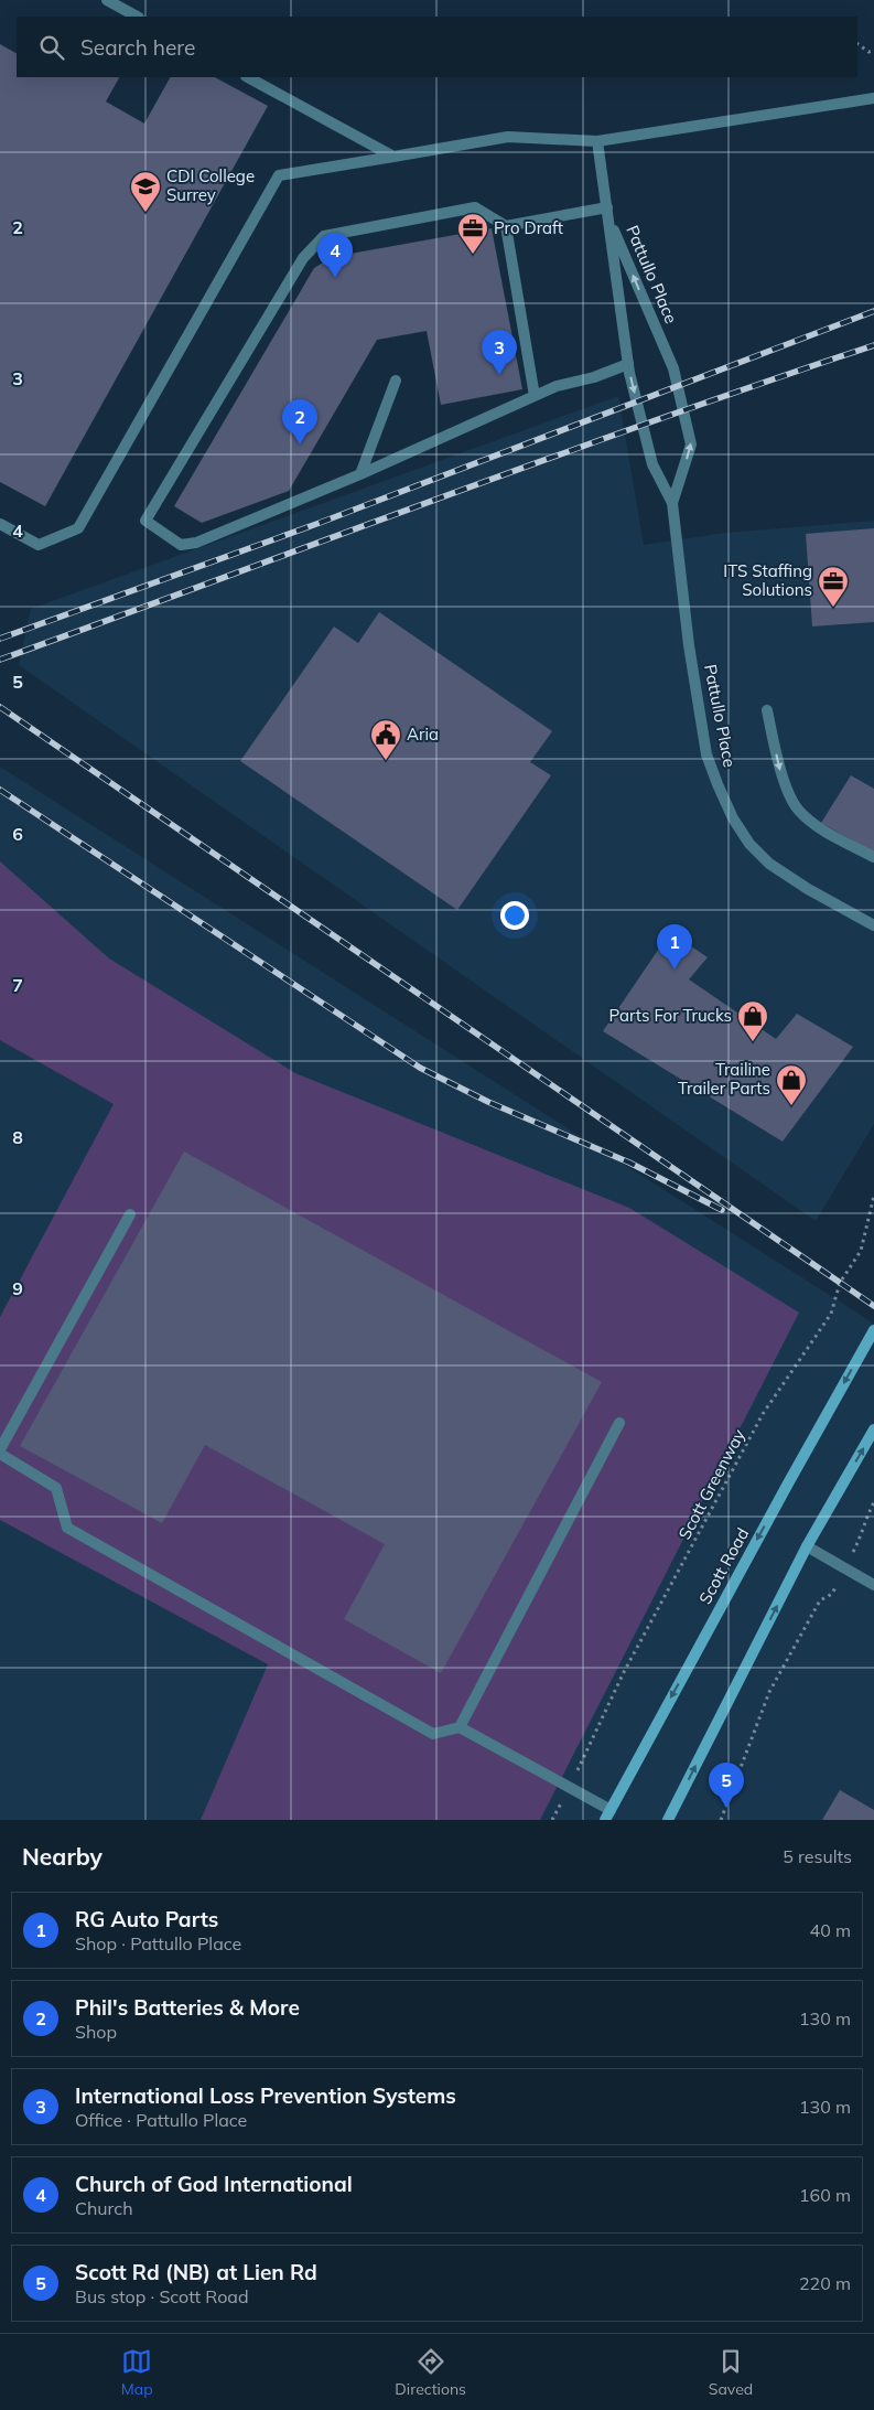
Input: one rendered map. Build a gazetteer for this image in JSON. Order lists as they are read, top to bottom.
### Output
{
  "streets": {
    "main road": ["Scott Road"],
    "street": ["Pattullo Place"],
    "path": ["Scott Greenway"]
  },
  "places": {
    "school or university": ["CDI College Surrey"],
    "office": ["Pro Draft", "ITS Staffing Solutions"],
    "public building": ["Aria"],
    "shop": ["Parts For Trucks", "Trailine Trailer Parts"]
  },
  "page": {
    "search": "Search here",
    "pins": [
      "4",
      "3",
      "2",
      "1",
      "5"
    ],
    "heading": ["Nearby", "5 results"],
    "list": [
      {
        "mark": "1",
        "name": "RG Auto Parts",
        "note": "Shop · Pattullo Place",
        "value": "40 m"
      },
      {
        "mark": "2",
        "name": "Phil's Batteries & More",
        "note": "Shop",
        "value": "130 m"
      },
      {
        "mark": "3",
        "name": "International Loss Prevention Systems",
        "note": "Office · Pattullo Place",
        "value": "130 m"
      },
      {
        "mark": "4",
        "name": "Church of God International",
        "note": "Church",
        "value": "160 m"
      },
      {
        "mark": "5",
        "name": "Scott Rd (NB) at Lien Rd",
        "note": "Bus stop · Scott Road",
        "value": "220 m"
      }
    ],
    "nav": ["Map", "Directions", "Saved"]
  },
  "grid": {
    "rows": [
      "2",
      "3",
      "4",
      "5",
      "6",
      "7",
      "8",
      "9"
    ]
  }
}
